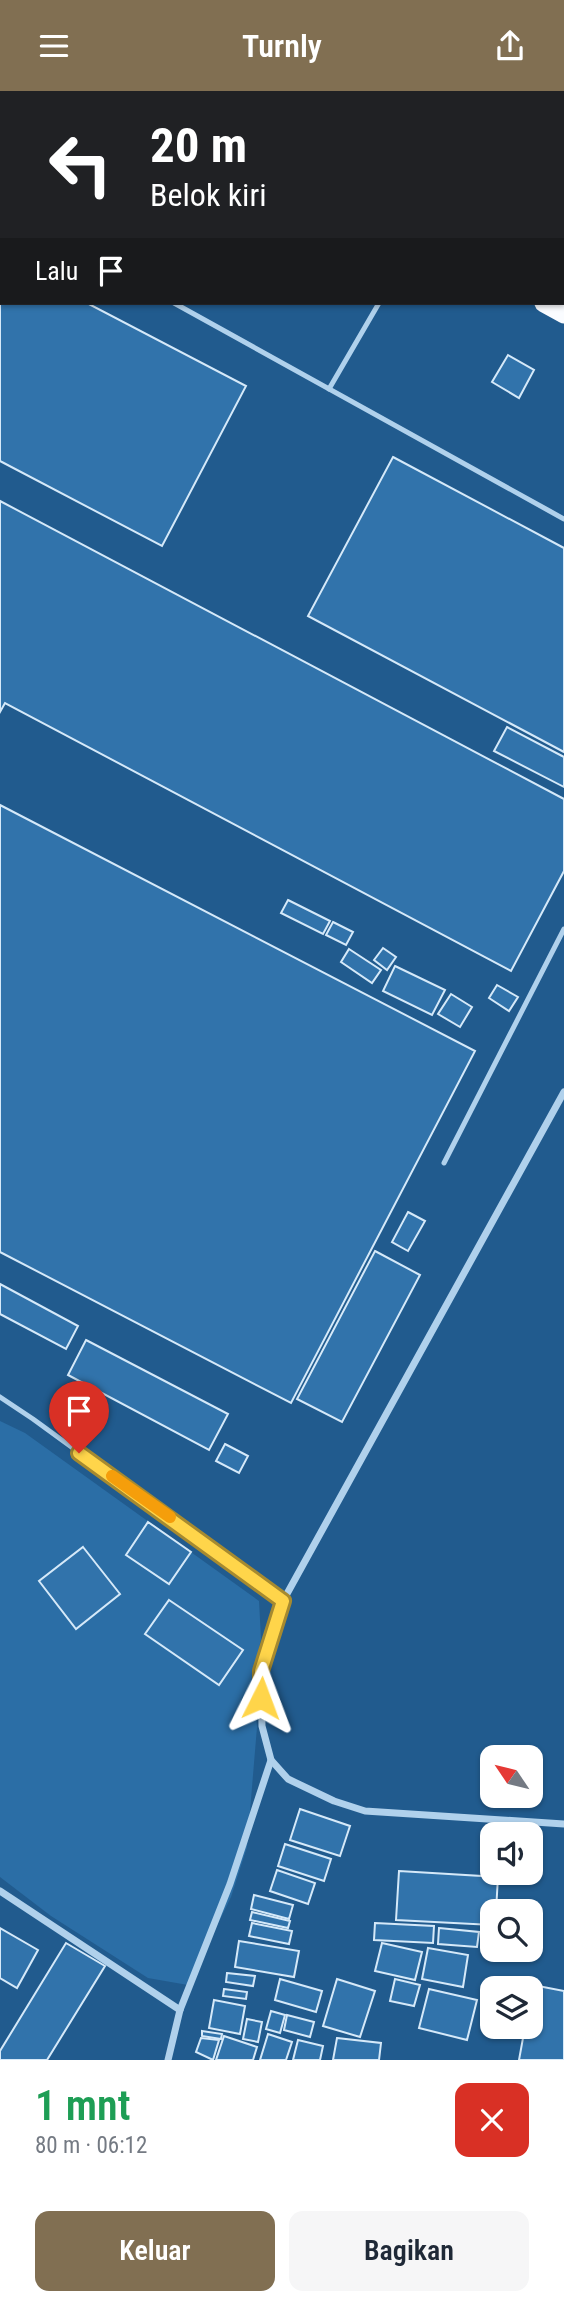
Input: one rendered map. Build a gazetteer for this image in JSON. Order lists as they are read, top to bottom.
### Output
{
  "north": "top left",
  "page": {
    "header": "Turnly",
    "turn": ["20 m", "Belok kiri"],
    "then": "Lalu",
    "heading": ["1 mnt", "80 m · 06:12"],
    "buttons": ["Keluar", "Bagikan"]
  }
}
